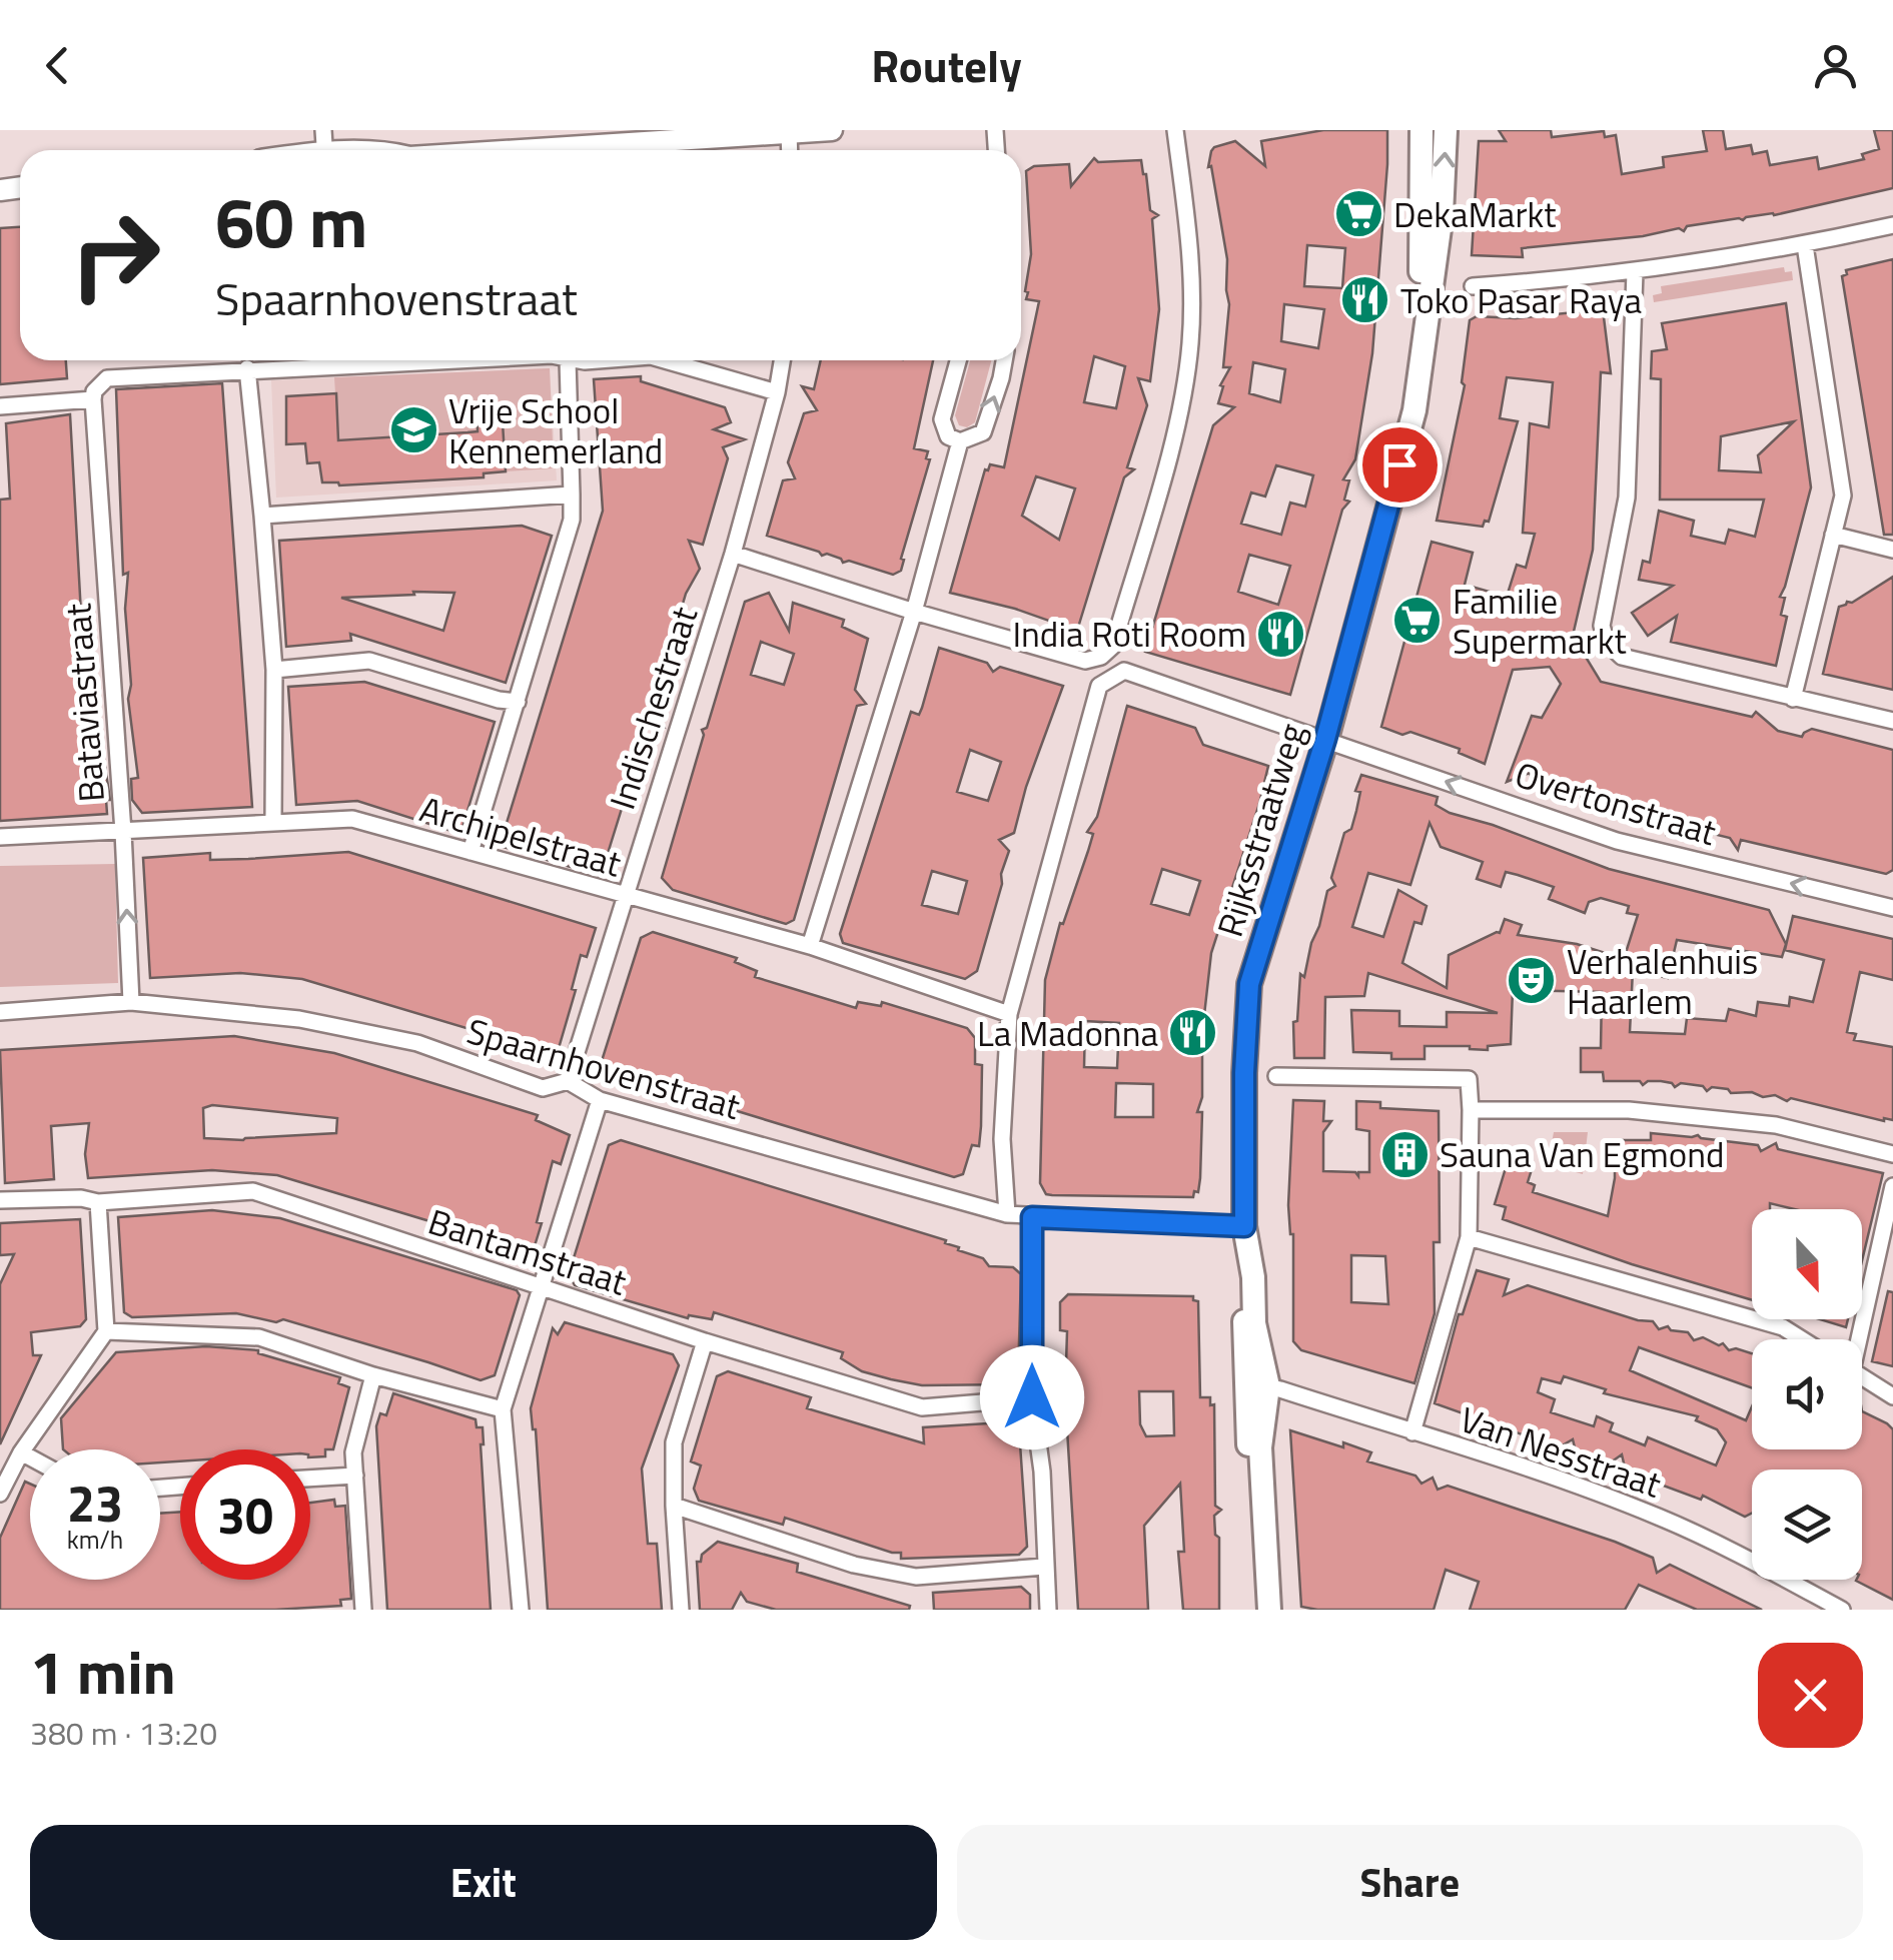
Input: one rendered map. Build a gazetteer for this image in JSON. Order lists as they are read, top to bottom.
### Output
{
  "streets": {
    "main road": ["Rijksstraatweg"],
    "street": [
      "Bataviastraat",
      "Indischestraat",
      "Overtonstraat",
      "Archipelstraat",
      "Spaarnhovenstraat",
      "Bantamstraat",
      "Van Nesstraat"
    ]
  },
  "crossings": [
    ["Bataviastraat", "Archipelstraat"],
    ["Bataviastraat", "Spaarnhovenstraat"],
    ["Indischestraat", "Archipelstraat"],
    ["Indischestraat", "Spaarnhovenstraat"],
    ["Overtonstraat", "Rijksstraatweg"],
    ["Overtonstraat", "Archipelstraat"],
    ["Rijksstraatweg", "Spaarnhovenstraat"],
    ["Rijksstraatweg", "Van Nesstraat"]
  ],
  "one_way": ["Overtonstraat"],
  "places": {
    "supermarket": ["DekaMarkt", "Familie Supermarkt"],
    "restaurant": ["Toko Pasar Raya", "India Roti Room", "La Madonna"],
    "school or university": ["Vrije School Kennemerland"],
    "theatre": ["Verhalenhuis Haarlem"],
    "building": ["Sauna Van Egmond"]
  },
  "north": "bottom",
  "page": {
    "header": "Routely",
    "turn": ["60 m", "Spaarnhovenstraat"],
    "speed": "23 km/h",
    "limit": "30",
    "heading": ["1 min", "380 m · 13:20"],
    "buttons": ["Exit", "Share"]
  }
}
